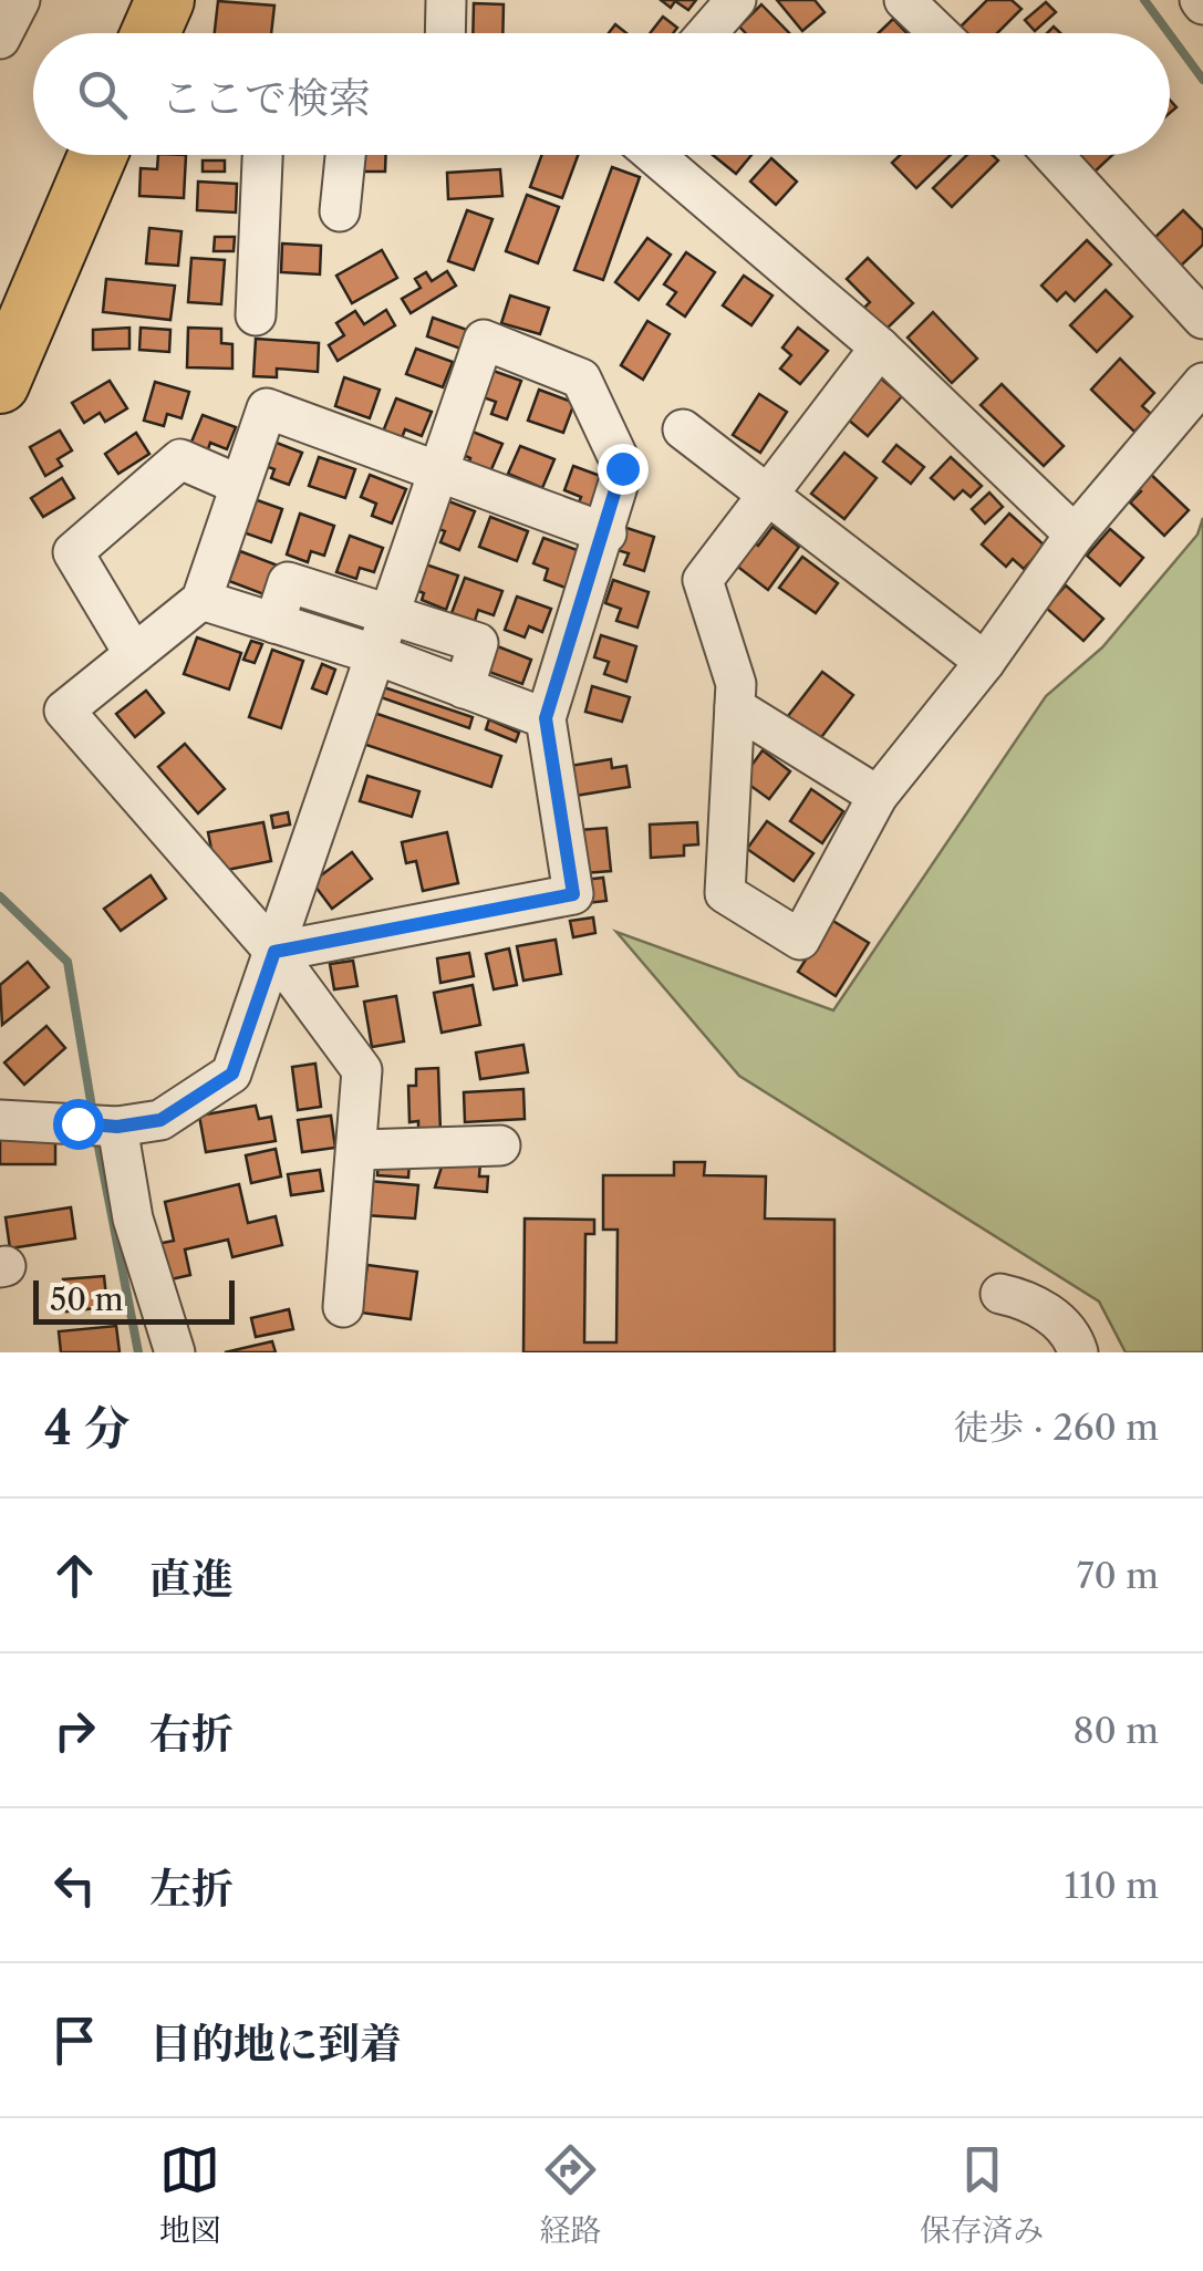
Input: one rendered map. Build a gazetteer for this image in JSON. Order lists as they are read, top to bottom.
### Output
{
  "scale_bar": "50 m",
  "page": {
    "search": "ここで検索",
    "scale": "50 m",
    "heading": ["4 分", "徒歩 · 260 m"],
    "list": [
      ["直進", "70 m"],
      ["右折", "80 m"],
      ["左折", "110 m"],
      "目的地に到着"
    ],
    "nav": ["地図", "経路", "保存済み"]
  }
}
